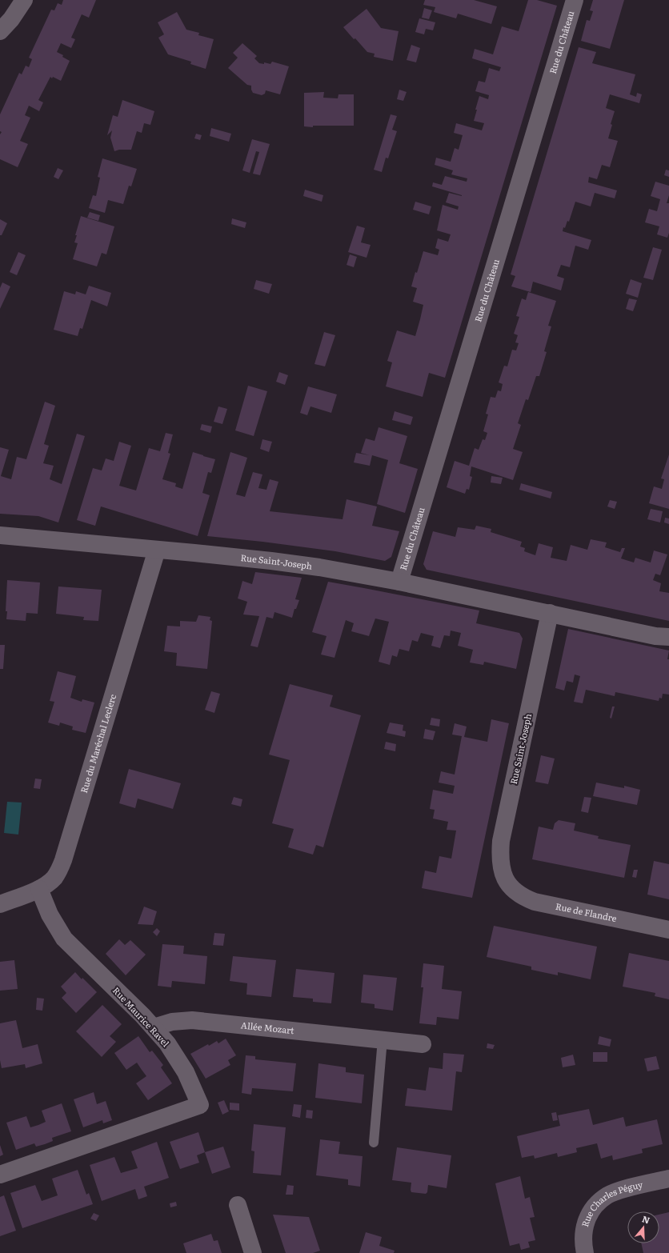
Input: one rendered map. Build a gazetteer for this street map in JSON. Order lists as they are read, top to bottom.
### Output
{
  "streets": {
    "street": [
      "Rue du Château",
      "Rue Saint-Joseph",
      "Rue du Maréchal Leclerc",
      "Rue de Flandre",
      "Rue Maurice Ravel",
      "Allée Mozart",
      "Rue Charles Péguy"
    ]
  },
  "crossings": [
    ["Rue du Château", "Rue Saint-Joseph"],
    ["Rue Saint-Joseph", "Rue du Maréchal Leclerc"],
    ["Rue Saint-Joseph", "Rue de Flandre"],
    ["Rue du Maréchal Leclerc", "Rue Maurice Ravel"],
    ["Rue Maurice Ravel", "Allée Mozart"]
  ],
  "north": "top"
}
